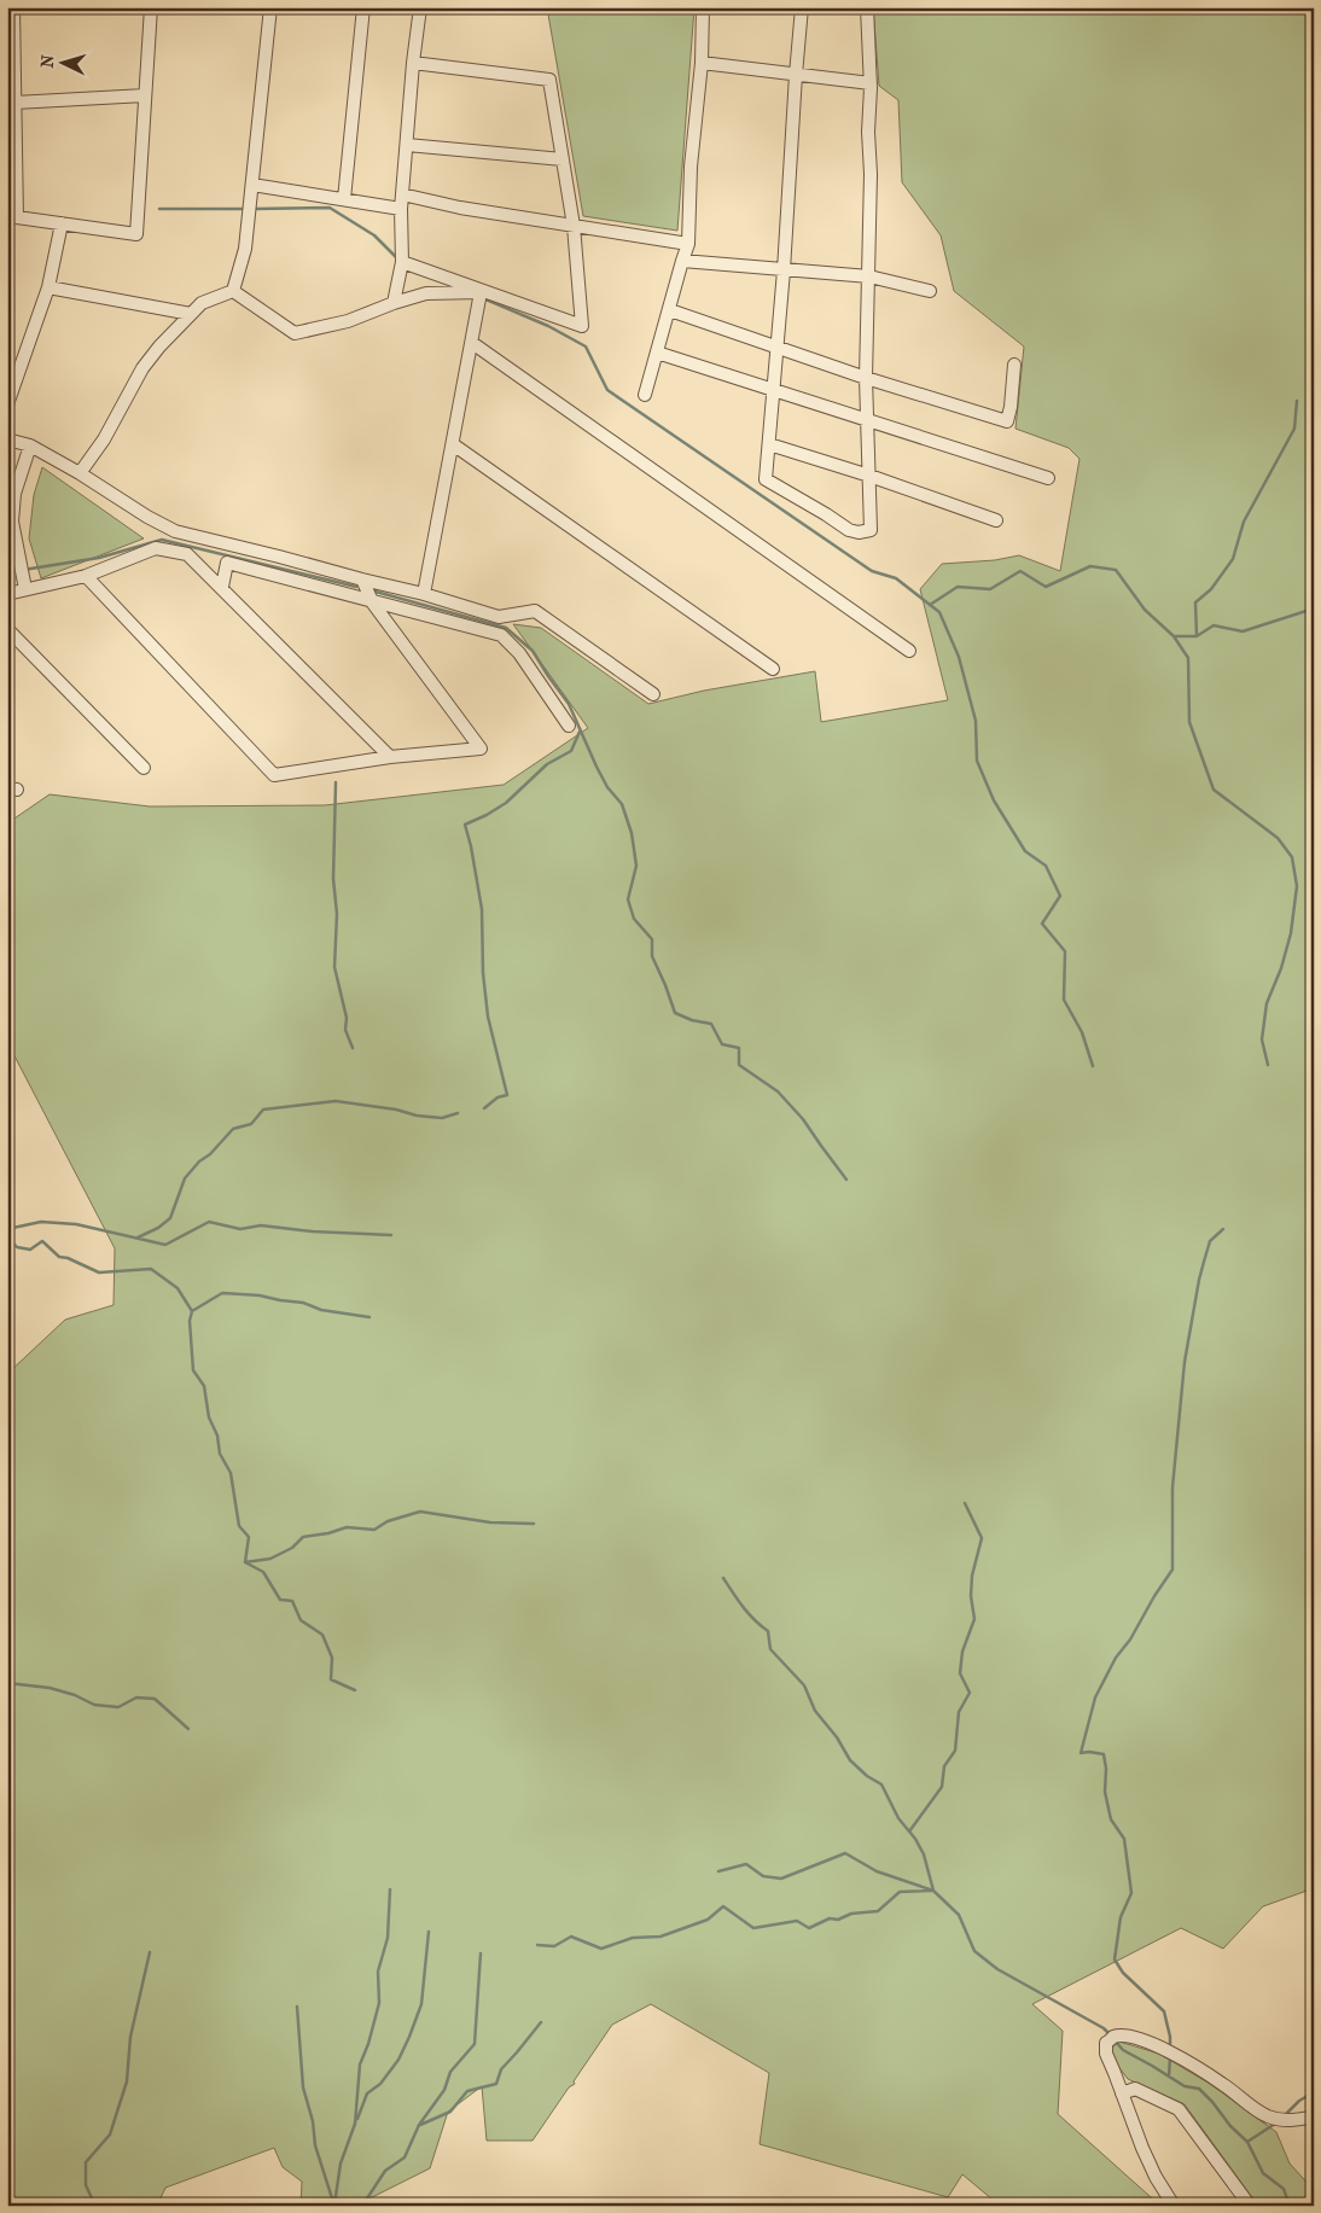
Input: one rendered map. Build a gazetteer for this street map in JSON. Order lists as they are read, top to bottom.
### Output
{
  "north": "left"
}
